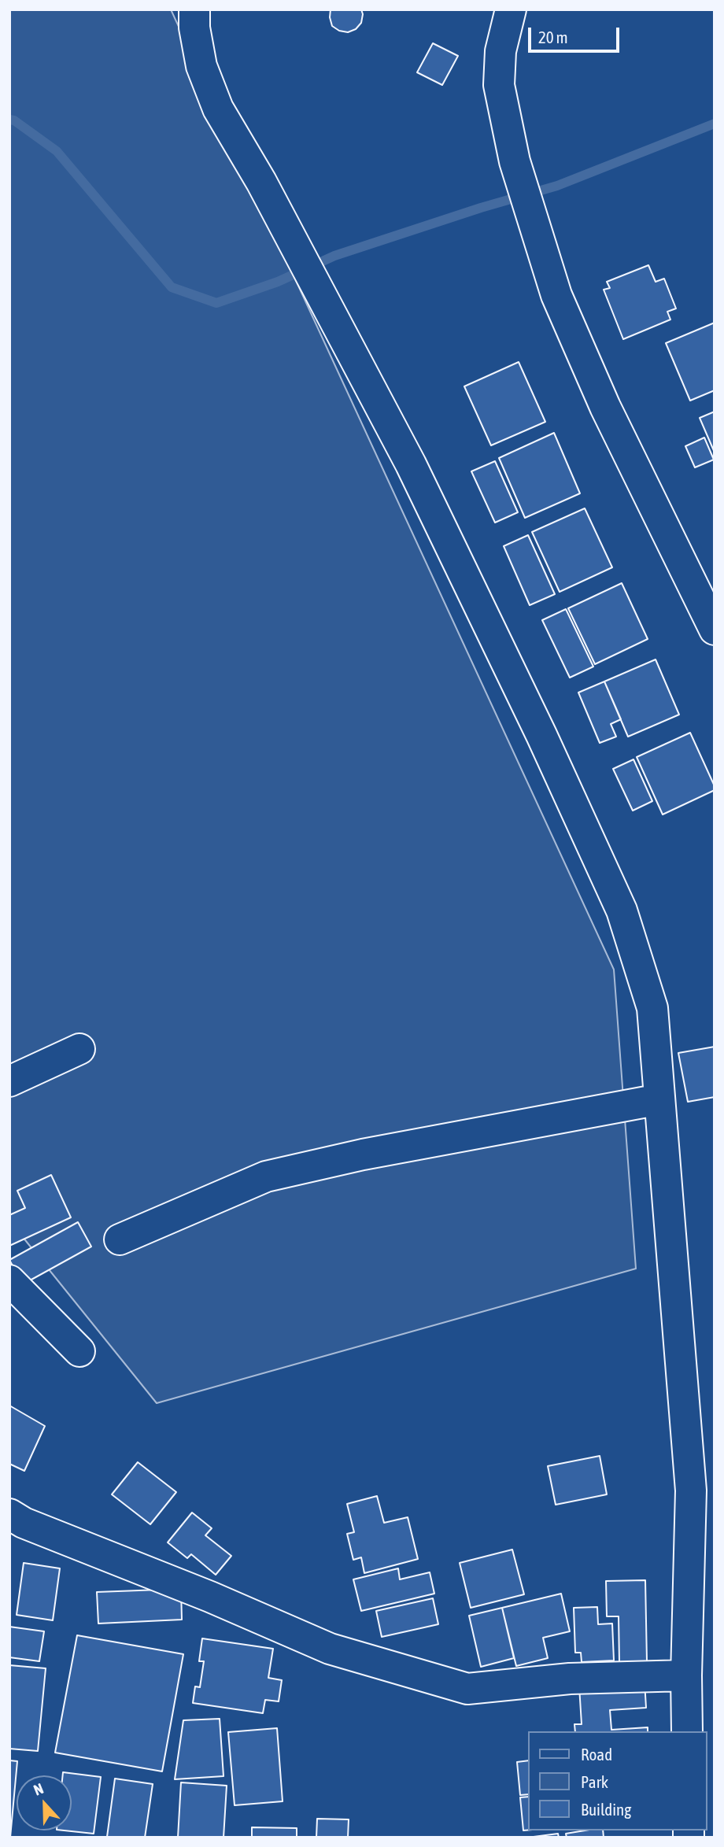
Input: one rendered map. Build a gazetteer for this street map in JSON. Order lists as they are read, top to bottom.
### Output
{
  "legend": ["Road", "Park", "Building"],
  "scale_bar": "20 m",
  "north": "top"
}
